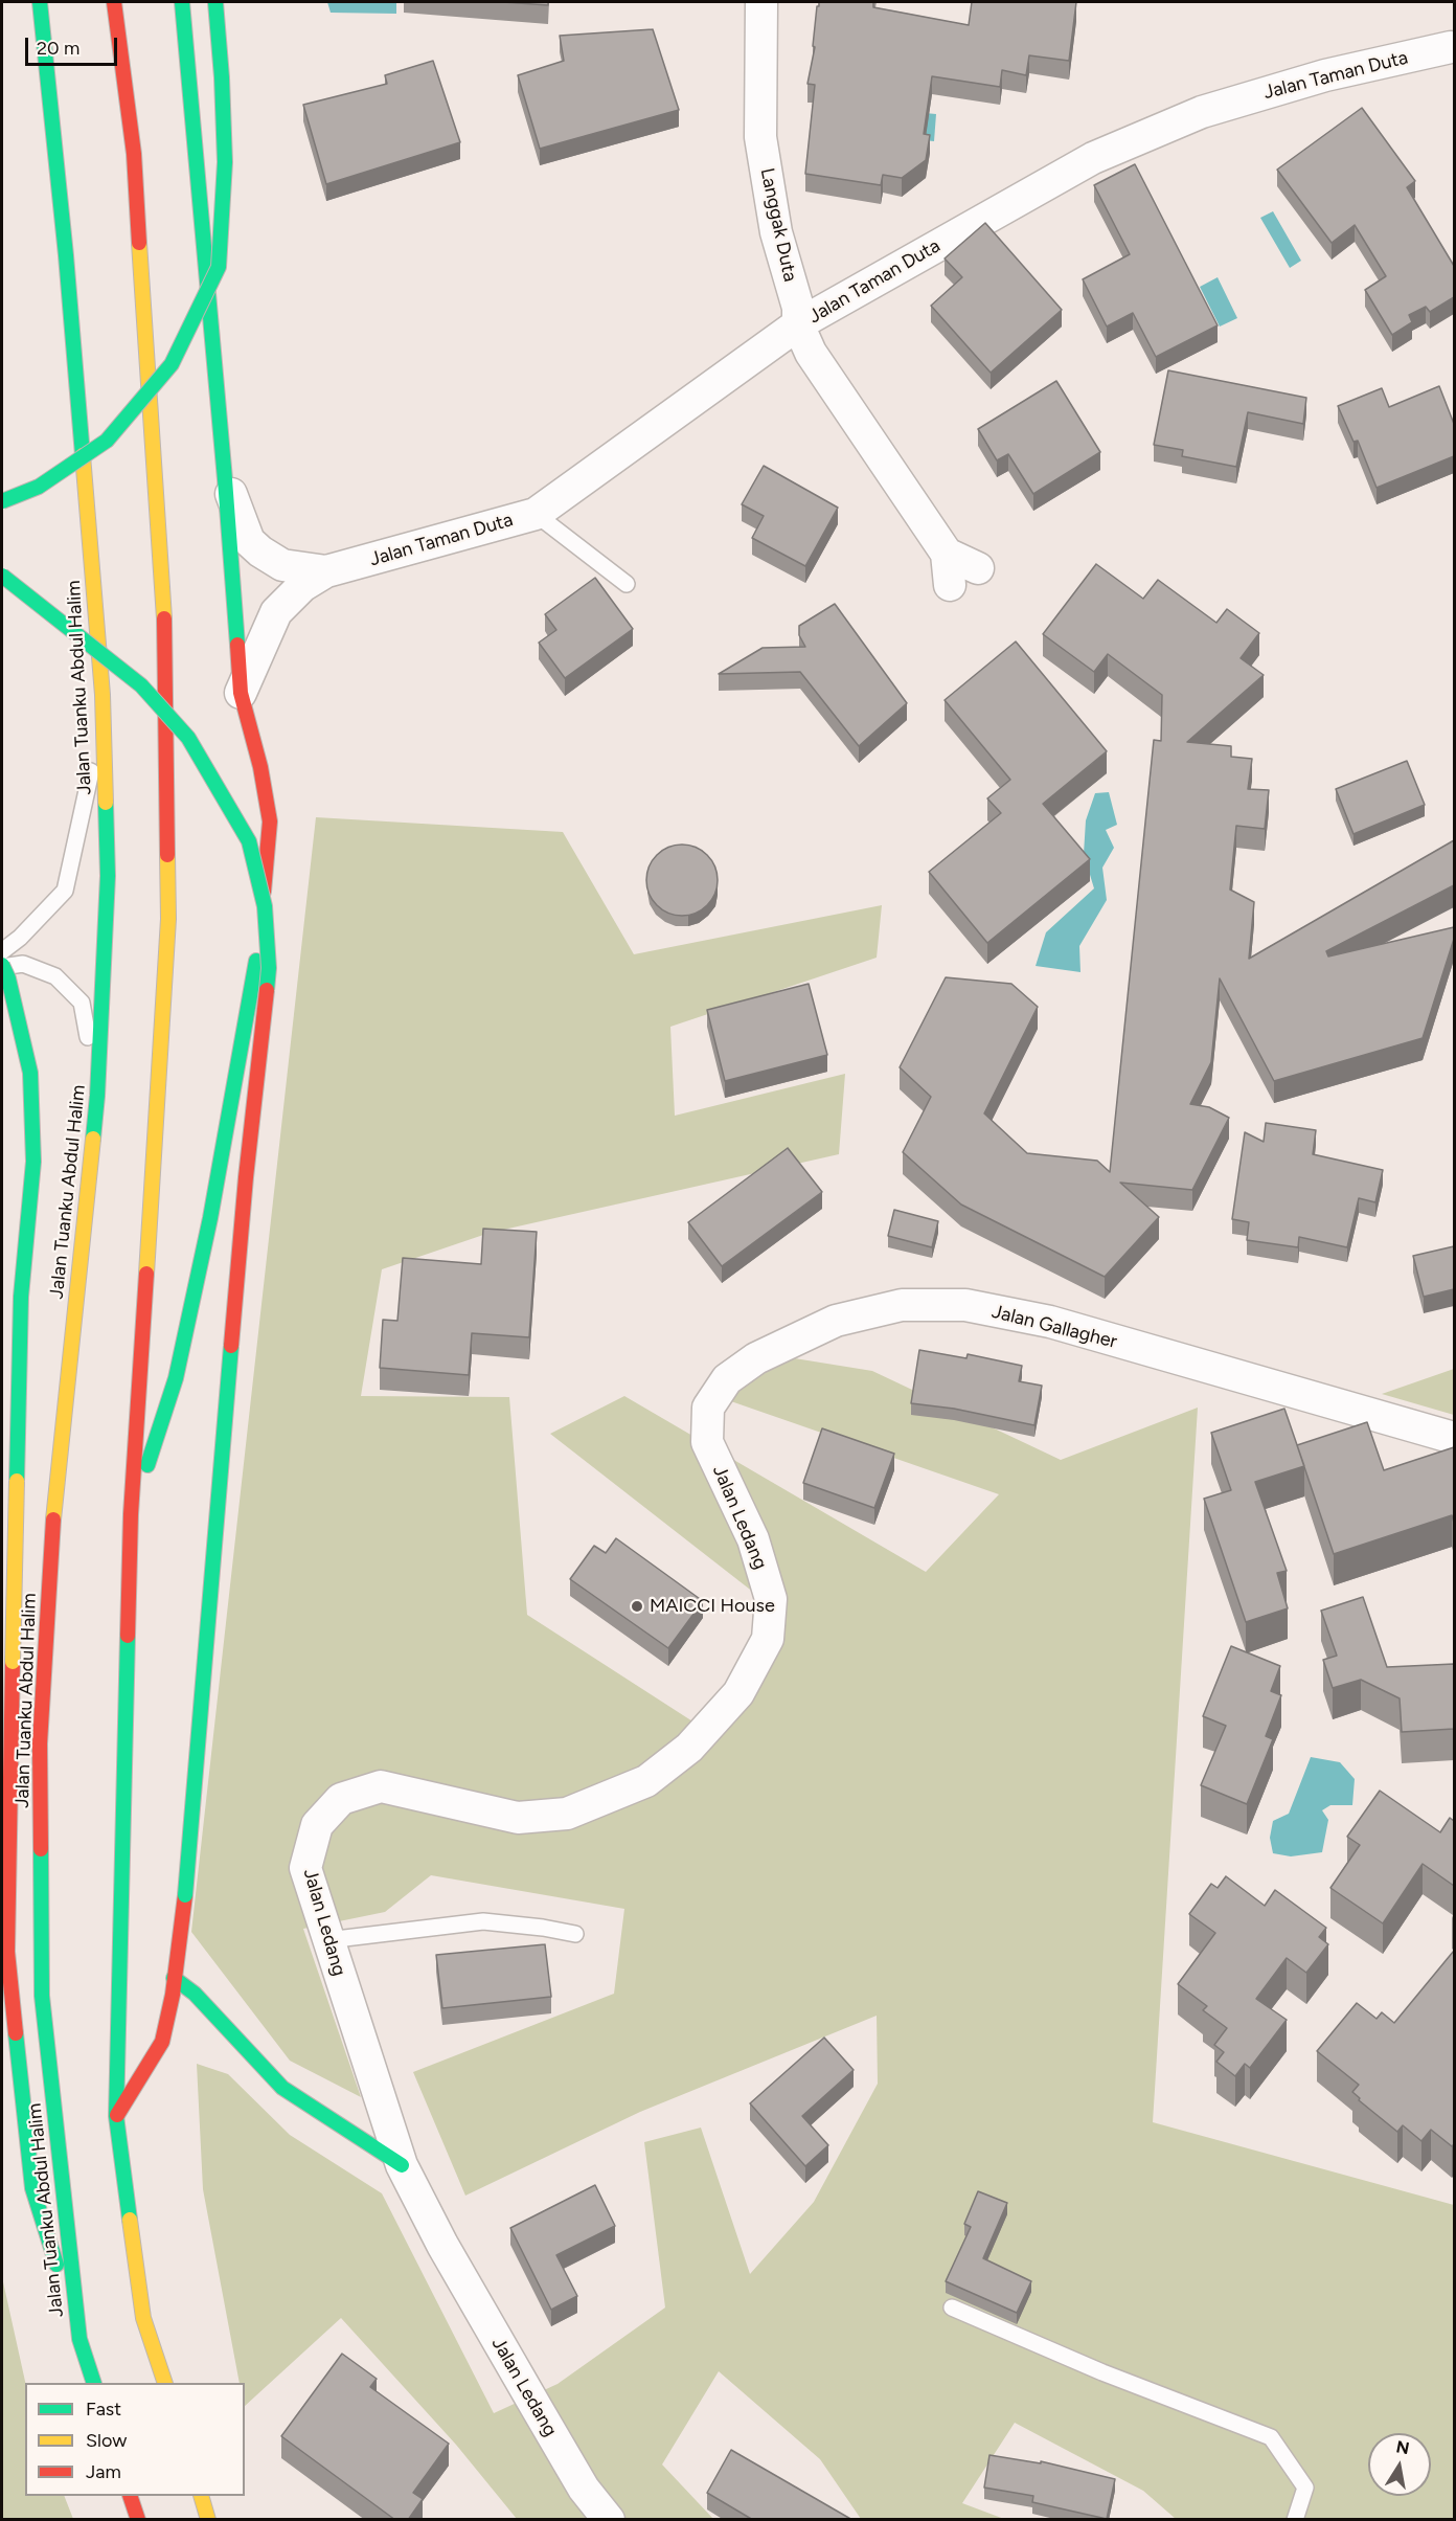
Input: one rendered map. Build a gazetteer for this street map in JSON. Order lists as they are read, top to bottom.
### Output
{
  "streets": {
    "main road": ["Jalan Tuanku Abdul Halim"],
    "street": [
      "Jalan Taman Duta",
      "Langgak Duta",
      "Jalan Gallagher",
      "Jalan Ledang"
    ]
  },
  "crossings": [
    ["Jalan Taman Duta", "Langgak Duta"],
    ["Jalan Gallagher", "Jalan Ledang"]
  ],
  "places": ["MAICCI House"],
  "legend": ["Fast", "Slow", "Jam"],
  "scale_bar": "20 m",
  "north": "top"
}
